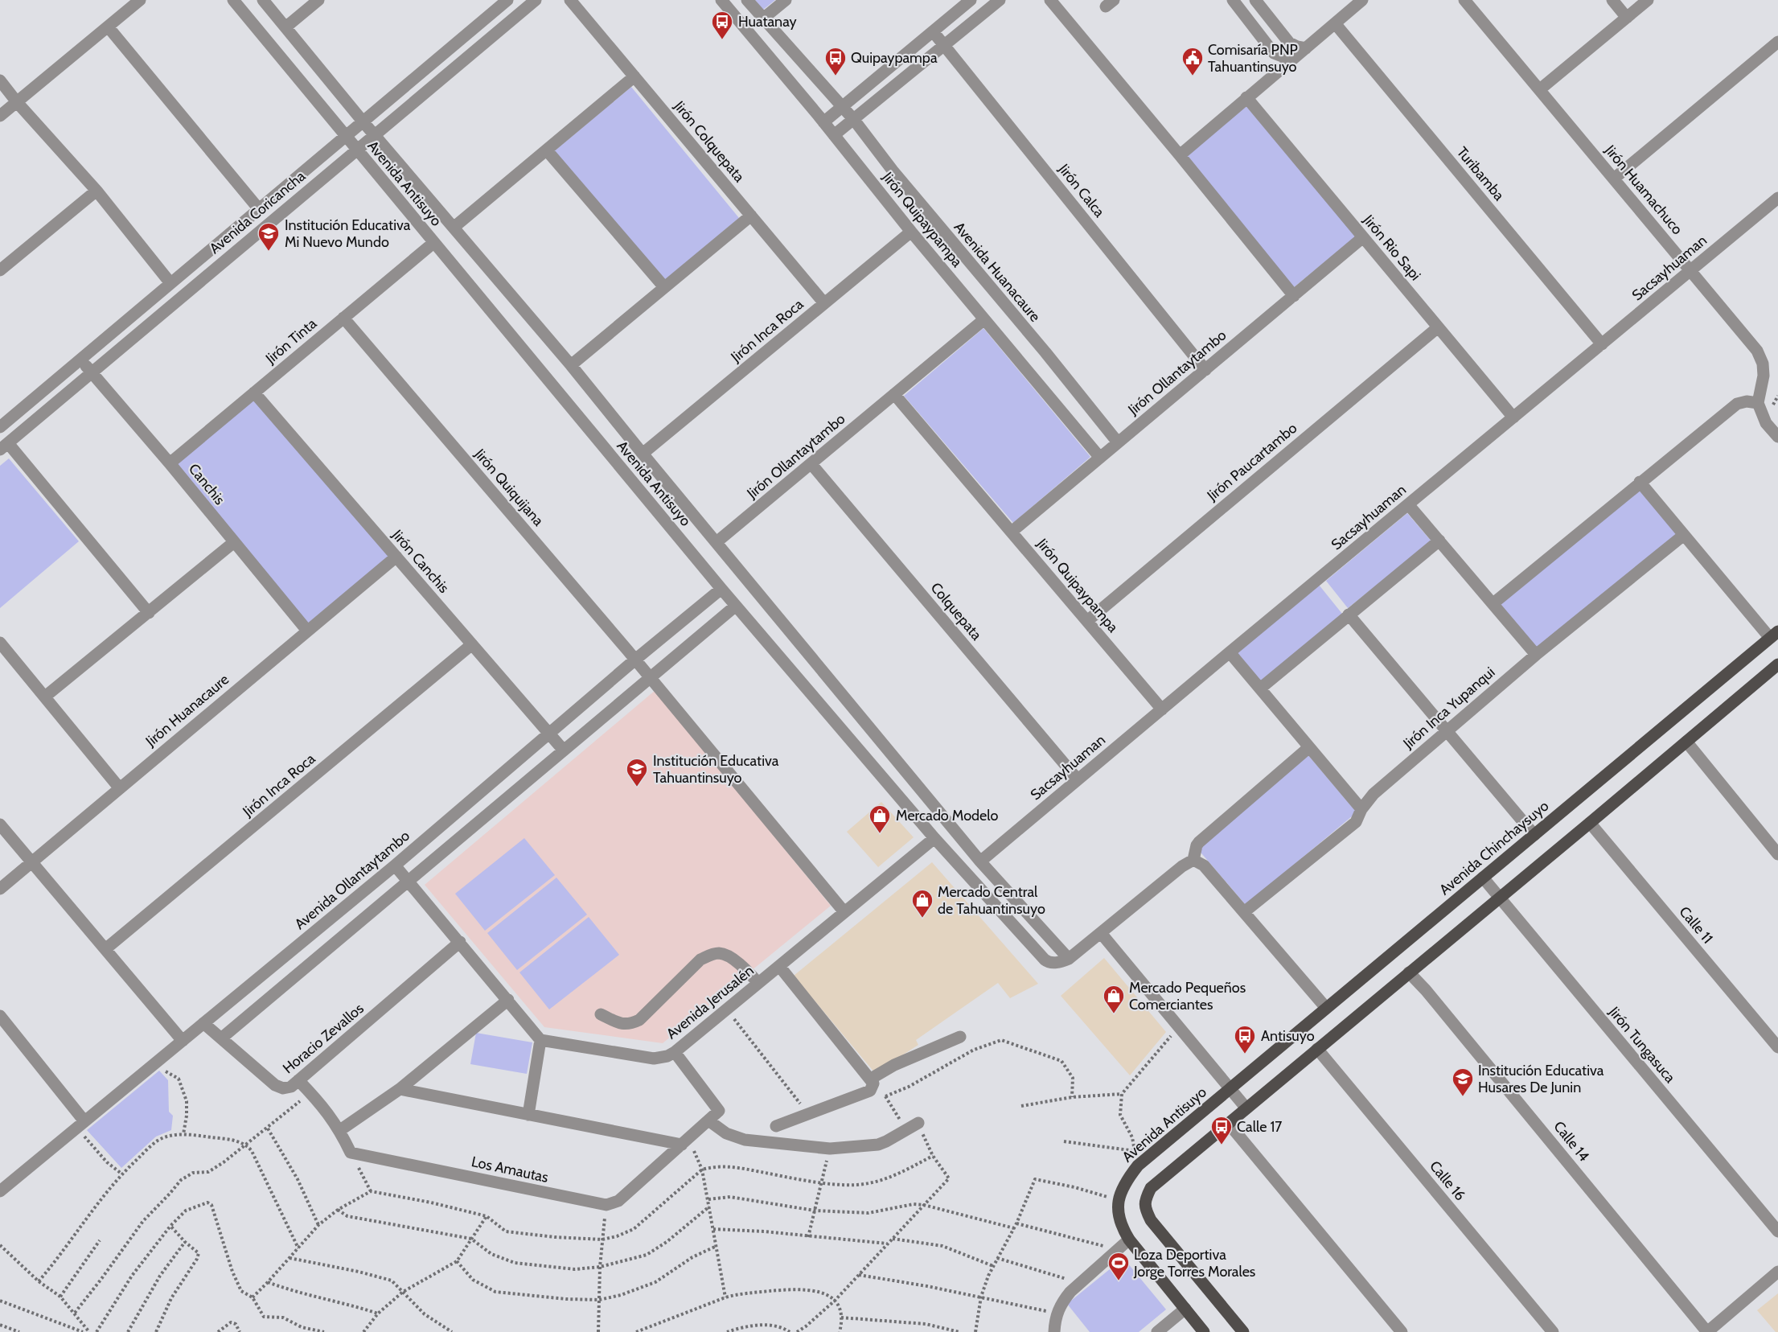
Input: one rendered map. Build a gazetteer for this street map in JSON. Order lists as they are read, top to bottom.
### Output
{
  "streets": {
    "main road": ["Avenida Antisuyo", "Avenida Chinchaysuyo"],
    "street": [
      "Jirón Colquepata",
      "Turibamba",
      "Jirón Huamachuco",
      "Jirón Calca",
      "Avenida Coricancha",
      "Jirón Quipaypampa",
      "Jirón Rio Sapi",
      "Sacsayhuaman",
      "Avenida Huanacaure",
      "Jirón Inca Roca",
      "Jirón Tinta",
      "Jirón Ollantaytambo",
      "Jirón Paucartambo",
      "Canchis",
      "Jirón Quiquijana",
      "Jirón Canchis",
      "Colquepata",
      "Jirón Inca Yupanqui",
      "Jirón Huanacaure",
      "Avenida Ollantaytambo",
      "Calle 11",
      "Avenida Jerusalén",
      "Horacio Zevallos",
      "Jirón Tungasuca",
      "Calle 14",
      "Los Amautas",
      "Calle 16"
    ]
  },
  "crossings": [
    ["Jirón Colquepata", "Jirón Inca Roca"],
    ["Turibamba", "Sacsayhuaman"],
    ["Avenida Antisuyo", "Avenida Coricancha"],
    ["Avenida Antisuyo", "Sacsayhuaman"],
    ["Avenida Antisuyo", "Jirón Inca Roca"],
    ["Avenida Antisuyo", "Jirón Tinta"],
    ["Avenida Antisuyo", "Jirón Ollantaytambo"],
    ["Avenida Antisuyo", "Avenida Chinchaysuyo"],
    ["Avenida Antisuyo", "Avenida Ollantaytambo"],
    ["Avenida Antisuyo", "Avenida Jerusalén"],
    ["Jirón Huamachuco", "Sacsayhuaman"],
    ["Jirón Calca", "Jirón Ollantaytambo"],
    ["Avenida Coricancha", "Canchis"],
    ["Jirón Quipaypampa", "Sacsayhuaman"],
    ["Jirón Quipaypampa", "Jirón Inca Roca"],
    ["Jirón Quipaypampa", "Jirón Ollantaytambo"],
    ["Jirón Quipaypampa", "Jirón Paucartambo"],
    ["Jirón Rio Sapi", "Sacsayhuaman"],
    ["Jirón Rio Sapi", "Jirón Ollantaytambo"],
    ["Jirón Rio Sapi", "Jirón Paucartambo"],
    ["Sacsayhuaman", "Colquepata"],
    ["Avenida Huanacaure", "Jirón Ollantaytambo"],
    ["Jirón Inca Roca", "Jirón Canchis"],
    ["Jirón Tinta", "Canchis"],
    ["Jirón Tinta", "Jirón Quiquijana"],
    ["Jirón Tinta", "Jirón Canchis"],
    ["Jirón Ollantaytambo", "Colquepata"],
    ["Canchis", "Jirón Huanacaure"],
    ["Jirón Quiquijana", "Avenida Ollantaytambo"],
    ["Jirón Quiquijana", "Avenida Jerusalén"],
    ["Jirón Canchis", "Jirón Huanacaure"],
    ["Jirón Canchis", "Avenida Ollantaytambo"],
    ["Avenida Chinchaysuyo", "Jirón Tungasuca"],
    ["Avenida Ollantaytambo", "Horacio Zevallos"]
  ],
  "places": {
    "bus stop": [
      "Huatanay",
      "Quipaypampa",
      "Antisuyo",
      "Calle 17"
    ],
    "public building": ["Comisaría PNP Tahuantinsuyo"],
    "school or university": ["Institución Educativa Mi Nuevo Mundo", "Institución Educativa Tahuantinsuyo", "Institución Educativa Husares De Junin"],
    "shop": ["Mercado Modelo", "Mercado Central de Tahuantinsuyo", "Mercado Pequeños Comerciantes"],
    "sports": ["Loza Deportiva Jorge Torres Morales"]
  }
}
